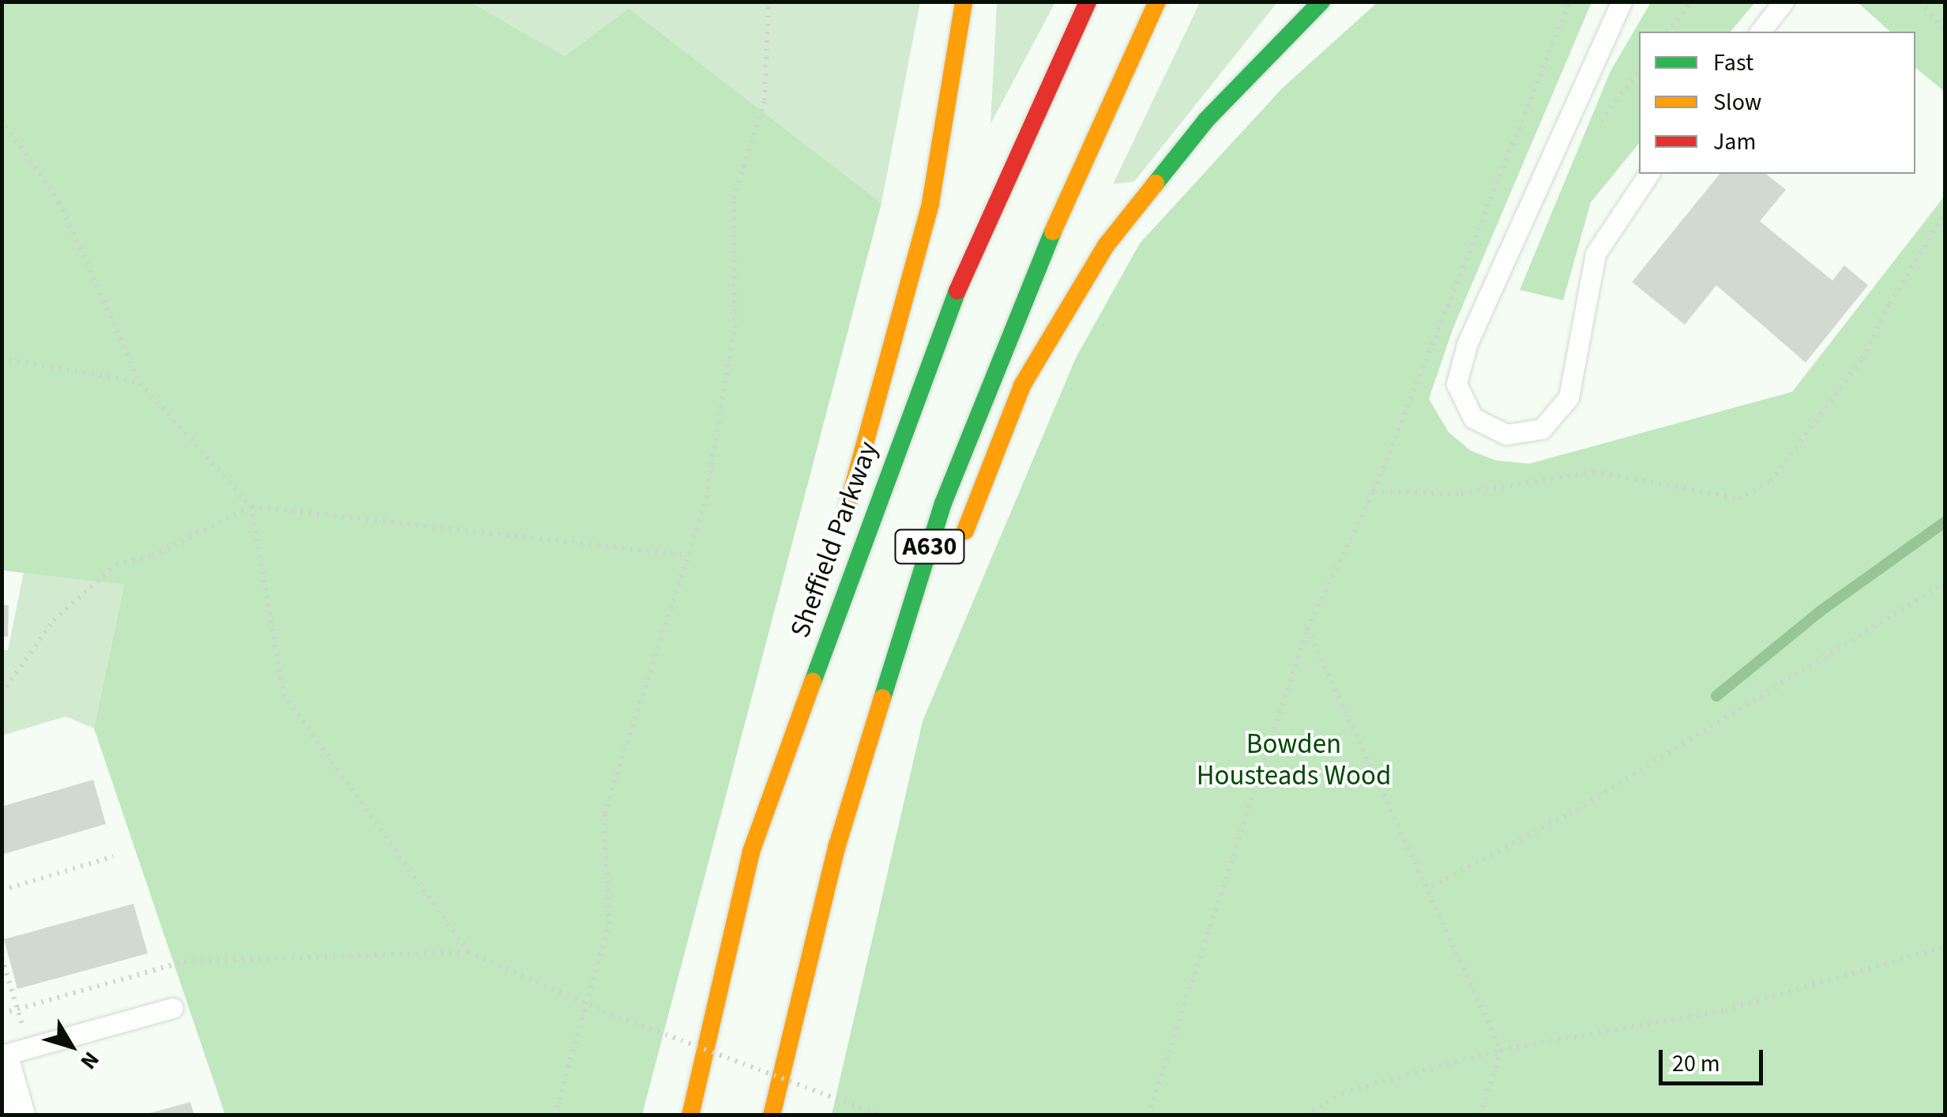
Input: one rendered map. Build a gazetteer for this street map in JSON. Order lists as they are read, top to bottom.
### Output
{
  "streets": {
    "highway": ["Sheffield Parkway", "A630"]
  },
  "parks": ["Bowden Housteads Wood"],
  "legend": ["Fast", "Slow", "Jam"],
  "scale_bar": "20 m",
  "north": "bottom right"
}
